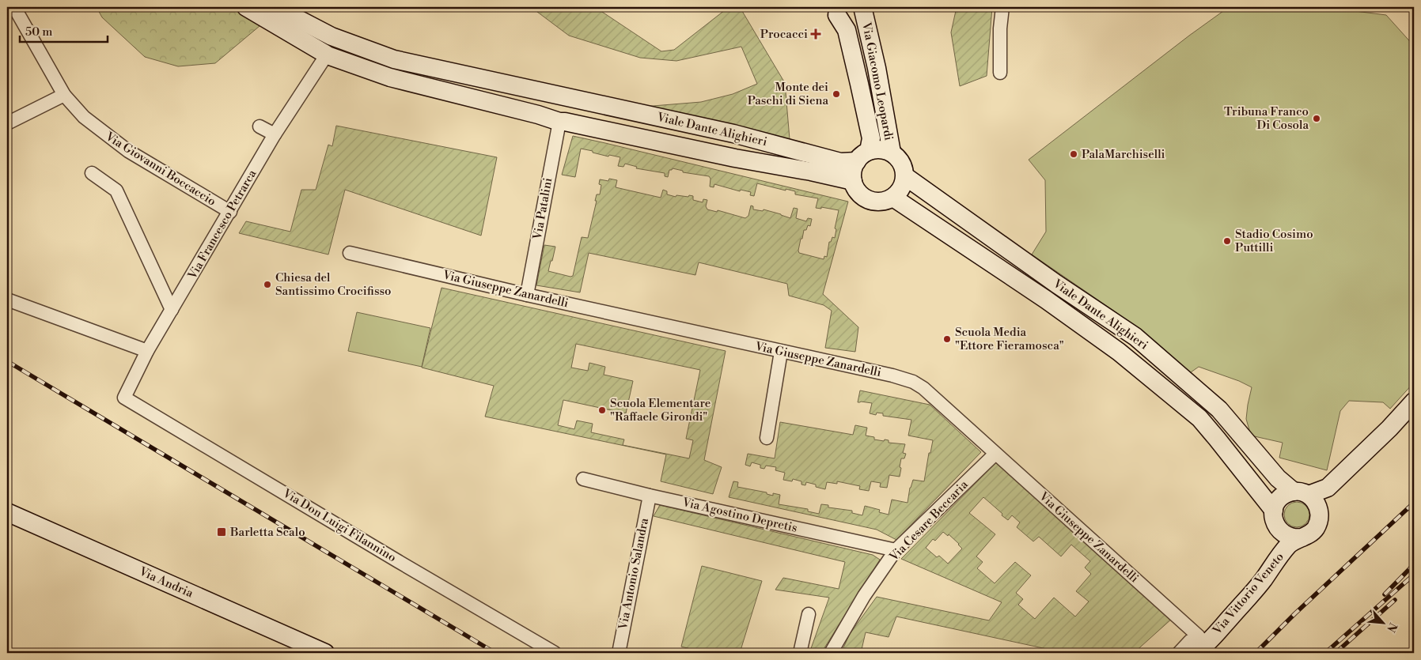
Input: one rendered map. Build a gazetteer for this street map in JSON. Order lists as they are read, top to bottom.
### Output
{
  "streets": {
    "street": [
      "Via Giacomo Leopardi",
      "Viale Dante Alighieri",
      "Via Giovanni Boccaccio",
      "Via Patalini",
      "Via Francesco Petrarca",
      "Via Giuseppe Zanardelli",
      "Via Agostino Depretis",
      "Via Cesare Beccaria",
      "Via Don Luigi Filannino",
      "Via Antonio Salandra",
      "Via Andria",
      "Via Vittorio Veneto"
    ]
  },
  "crossings": [
    ["Via Giacomo Leopardi", "Viale Dante Alighieri"],
    ["Viale Dante Alighieri", "Via Patalini"],
    ["Viale Dante Alighieri", "Via Francesco Petrarca"],
    ["Viale Dante Alighieri", "Via Vittorio Veneto"],
    ["Via Giovanni Boccaccio", "Via Francesco Petrarca"],
    ["Via Patalini", "Via Giuseppe Zanardelli"],
    ["Via Francesco Petrarca", "Via Don Luigi Filannino"],
    ["Via Giuseppe Zanardelli", "Via Cesare Beccaria"],
    ["Via Giuseppe Zanardelli", "Via Vittorio Veneto"],
    ["Via Agostino Depretis", "Via Cesare Beccaria"],
    ["Via Agostino Depretis", "Via Antonio Salandra"]
  ],
  "places": {
    "health": ["Procacci"],
    "other": [
      "Monte dei Paschi di Siena",
      "Tribuna Franco Di Cosola",
      "PalaMarchiselli",
      "Stadio Cosimo Puttilli",
      "Chiesa del Santissimo Crocifisso",
      "Scuola Media \"Ettore Fieramosca\"",
      "Scuola Elementare \"Raffaele Girondi\""
    ],
    "transit": ["Barletta Scalo"]
  },
  "scale_bar": "50 m",
  "north": "bottom right"
}
